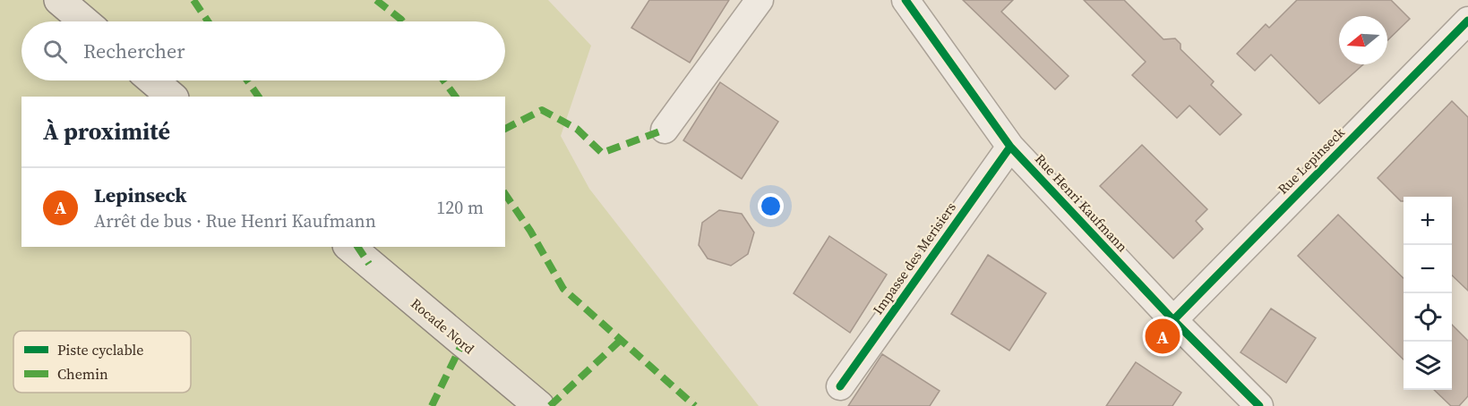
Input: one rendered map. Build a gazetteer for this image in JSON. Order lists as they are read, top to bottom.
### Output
{
  "streets": {
    "main road": ["Rocade Nord"],
    "street": ["Rue Lepinseck", "Rue Henri Kaufmann", "Impasse des Merisiers"]
  },
  "crossings": [
    ["Rue Lepinseck", "Rue Henri Kaufmann"],
    ["Rue Henri Kaufmann", "Impasse des Merisiers"]
  ],
  "legend": ["Piste cyclable", "Chemin"],
  "north": "left",
  "page": {
    "search": "Rechercher",
    "heading": "À proximité",
    "list": [
      {
        "mark": "A",
        "name": "Lepinseck",
        "note": "Arrêt de bus · Rue Henri Kaufmann",
        "value": "120 m"
      }
    ],
    "map_buttons": ["+", "−"],
    "pins": "A"
  }
}
